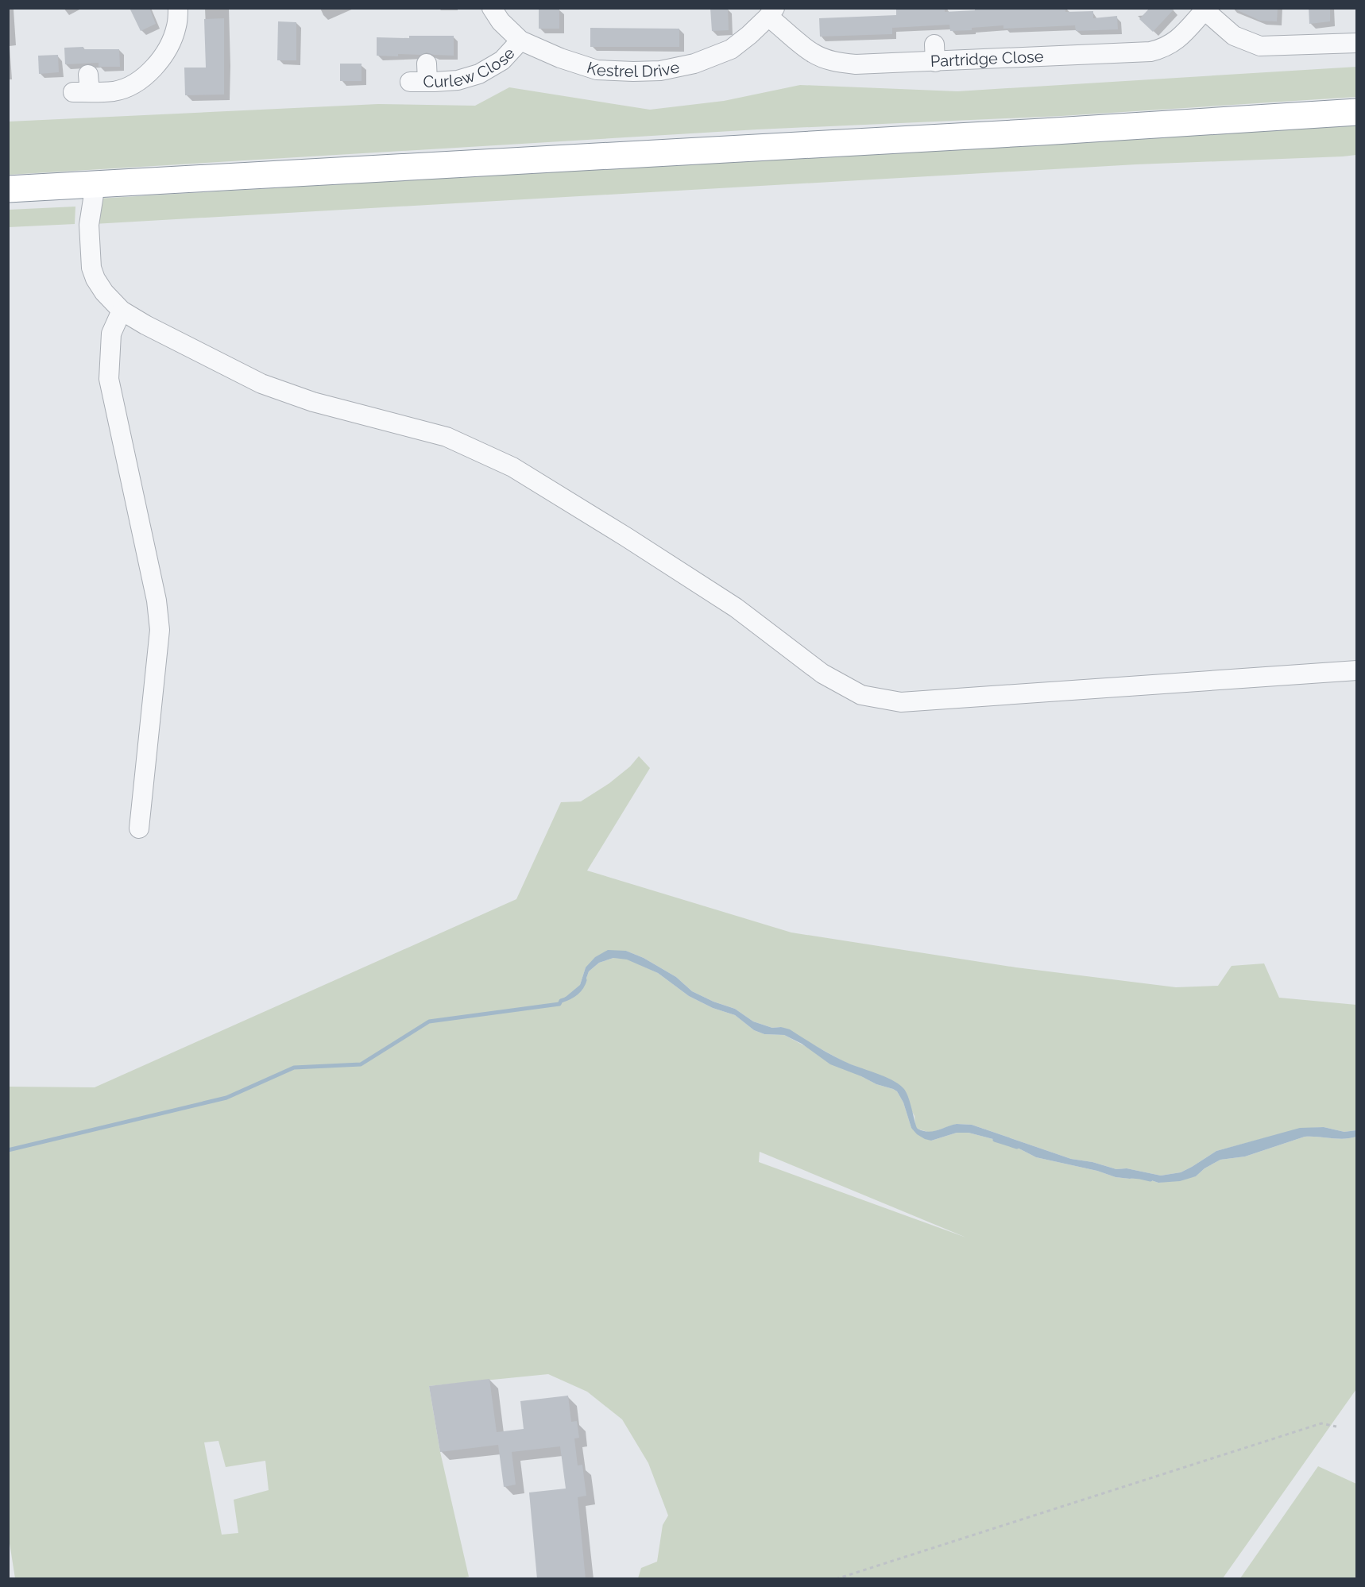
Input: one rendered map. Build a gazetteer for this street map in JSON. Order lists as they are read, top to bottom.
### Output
{
  "streets": {
    "street": ["Partridge Close", "Curlew Close", "Kestrel Drive"]
  },
  "crossings": [
    ["Partridge Close", "Kestrel Drive"],
    ["Curlew Close", "Kestrel Drive"]
  ]
}
